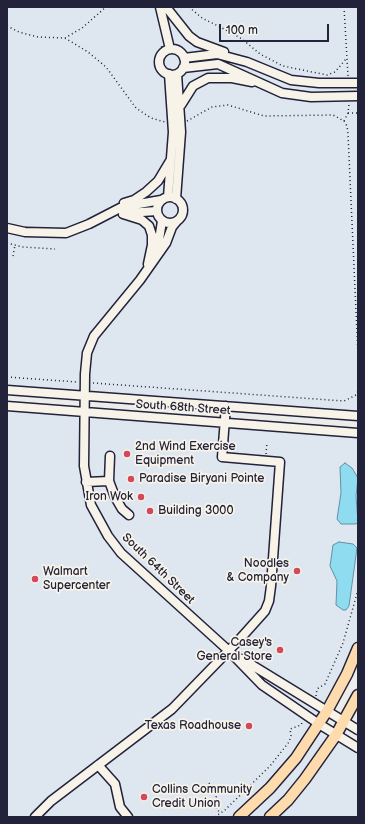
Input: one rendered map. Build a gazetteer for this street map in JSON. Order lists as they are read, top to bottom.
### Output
{
  "streets": {
    "street": ["South 68th Street", "South 64th Street"]
  },
  "crossings": [
    ["South 68th Street", "South 64th Street"]
  ],
  "places": [
    "2nd Wind Exercise Equipment",
    "Paradise Biryani Pointe",
    "Iron Wok",
    "Building 3000",
    "Noodles & Company",
    "Walmart Supercenter",
    "Casey's General Store",
    "Texas Roadhouse",
    "Collins Community Credit Union"
  ],
  "scale_bar": "100 m"
}
